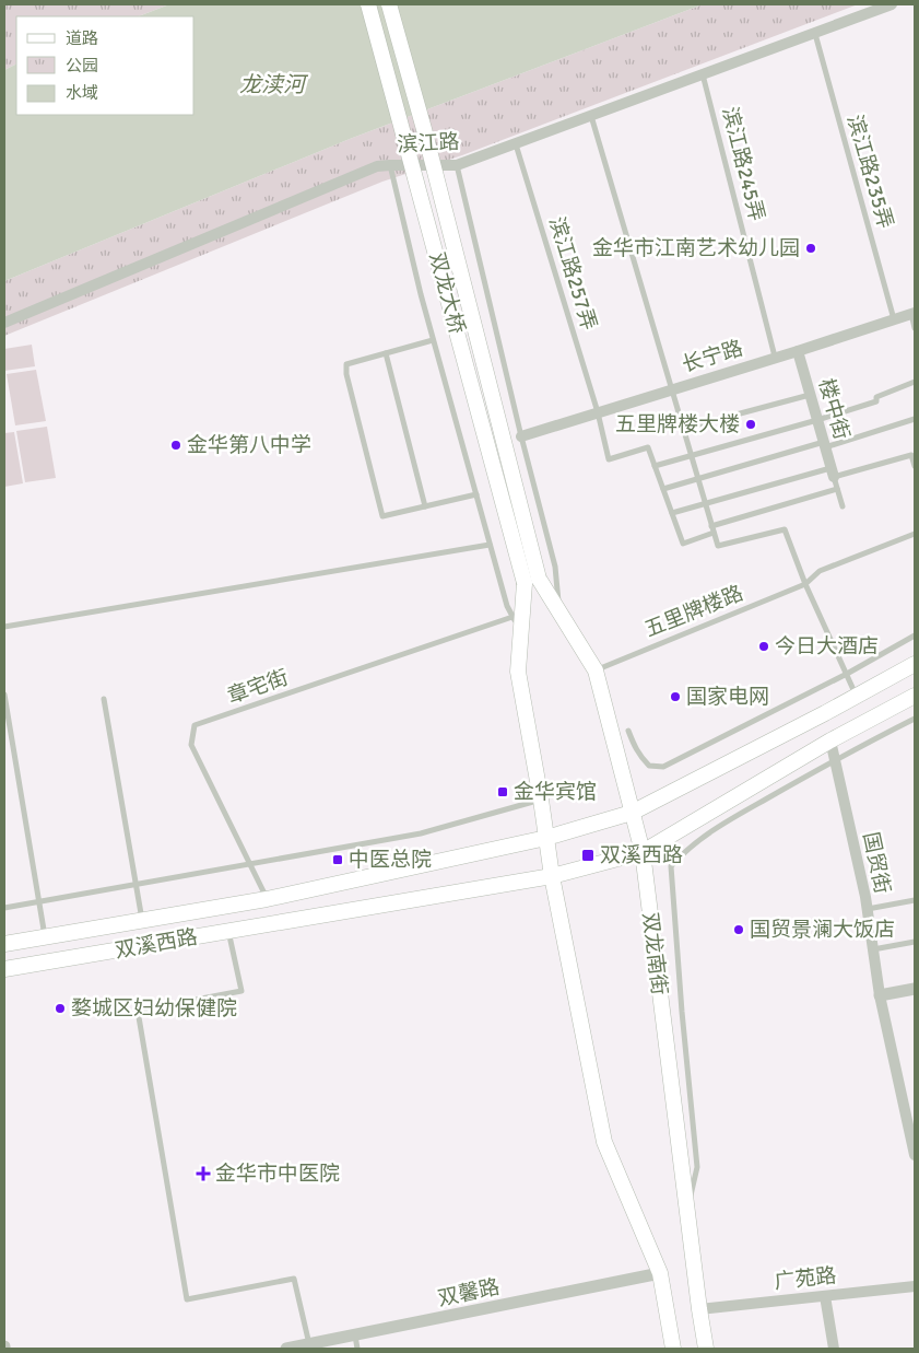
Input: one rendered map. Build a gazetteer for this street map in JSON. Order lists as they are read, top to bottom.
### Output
{
  "streets": {
    "main road": ["双龙大桥", "双溪西路", "双龙南街"],
    "street": [
      "滨江路",
      "长宁路",
      "楼中街",
      "国贸街",
      "广苑路",
      "双馨路"
    ],
    "lane": [
      "滨江路245弄",
      "滨江路235弄",
      "滨江路257弄",
      "五里牌楼路",
      "章宅街"
    ]
  },
  "crossings": [
    ["滨江路", "滨江路245弄"],
    ["滨江路", "滨江路235弄"],
    ["滨江路", "滨江路257弄"],
    ["滨江路245弄", "长宁路"],
    ["滨江路235弄", "长宁路"],
    ["滨江路257弄", "长宁路"],
    ["双龙大桥", "双龙南街"],
    ["长宁路", "楼中街"],
    ["五里牌楼路", "双龙南街"],
    ["章宅街", "双溪西路"],
    ["国贸街", "双溪西路"],
    ["双溪西路", "双龙南街"],
    ["双龙南街", "广苑路"]
  ],
  "water": ["龙渎河"],
  "places": {
    "other": [
      "金华市江南艺术幼儿园",
      "五里牌楼大楼",
      "金华第八中学",
      "今日大酒店",
      "国家电网",
      "国贸景澜大饭店",
      "婺城区妇幼保健院"
    ],
    "transit": ["金华宾馆", "双溪西路", "中医总院"],
    "health": ["金华市中医院"]
  },
  "legend": ["道路", "公园", "水域"]
}
